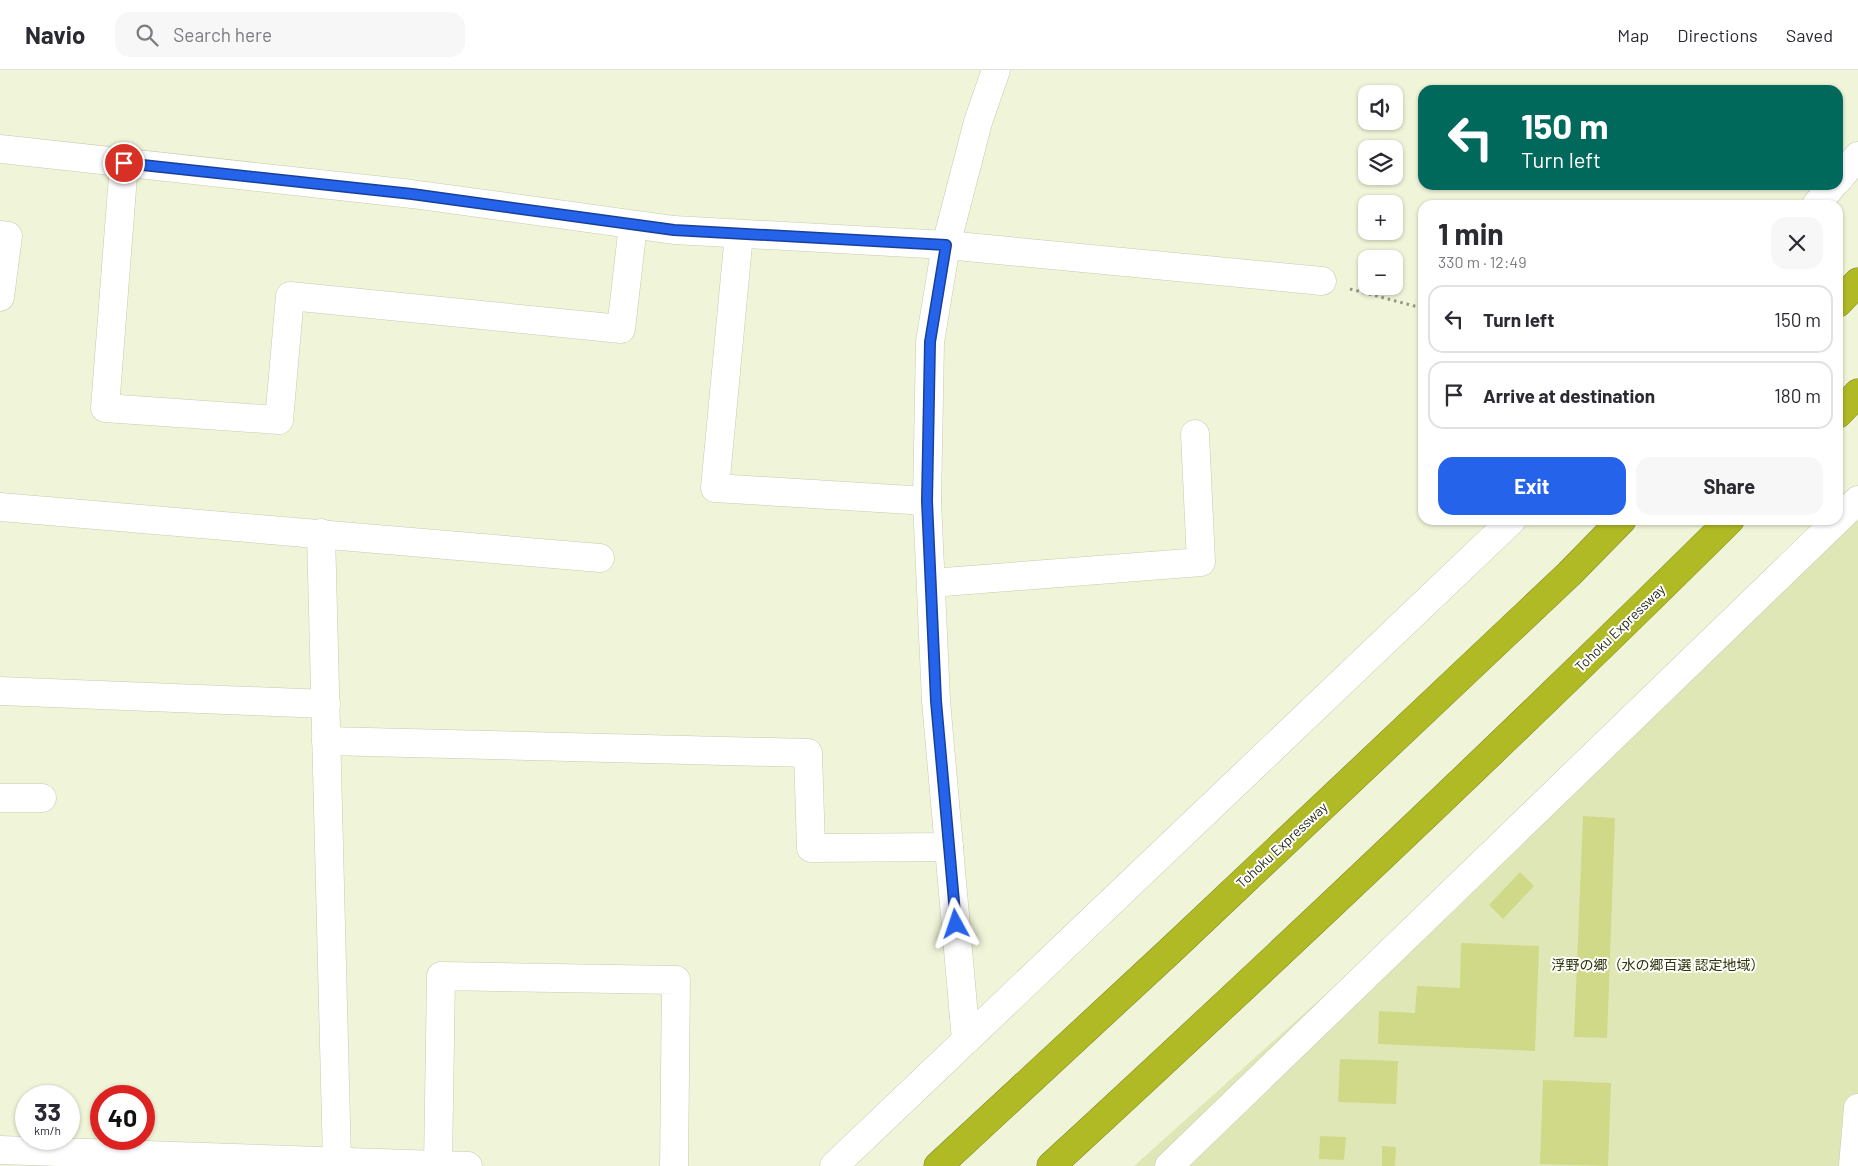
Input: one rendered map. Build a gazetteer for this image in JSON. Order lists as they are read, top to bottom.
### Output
{
  "streets": {
    "highway": ["Tohoku Expressway"]
  },
  "parks": ["浮野の郷（水の郷百選 認定地域）"],
  "page": {
    "header": "Navio",
    "search": "Search here",
    "nav": ["Map", "Directions", "Saved"],
    "map_buttons": ["+", "−"],
    "turn": ["150 m", "Turn left"],
    "heading": ["1 min", "330 m · 12:49"],
    "list": [
      {
        "name": "Turn left",
        "value": "150 m"
      },
      {
        "name": "Arrive at destination",
        "value": "180 m"
      }
    ],
    "buttons": ["Exit", "Share"],
    "speed": "33 km/h",
    "limit": "40"
  }
}
